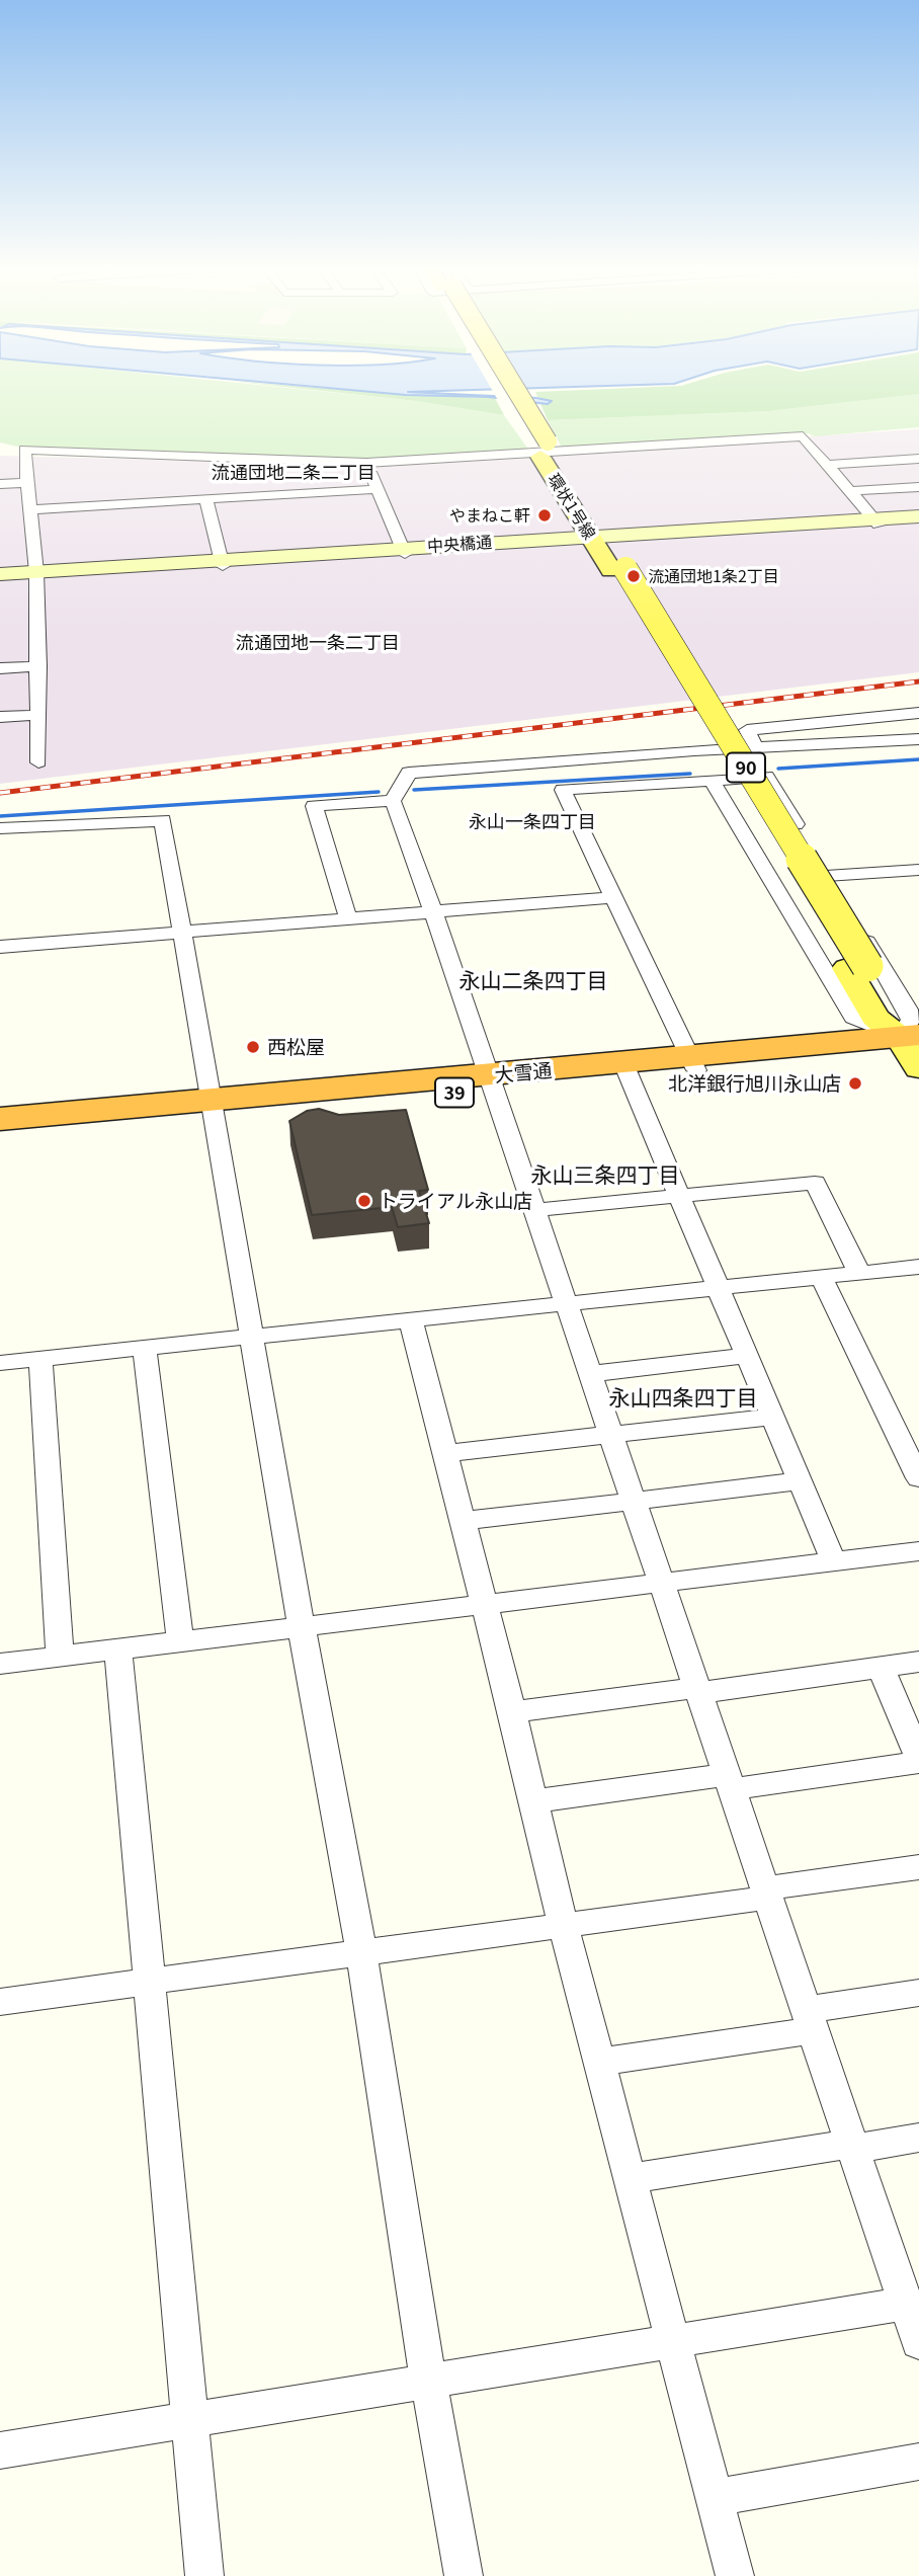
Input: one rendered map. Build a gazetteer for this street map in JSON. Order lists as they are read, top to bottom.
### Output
{
  "streets": {
    "highway": ["大雪通", "39"],
    "main road": ["環状1号線", "90"],
    "street": ["中央橋通"]
  },
  "crossings": [
    ["環状1号線", "中央橋通"],
    ["環状1号線", "大雪通"]
  ],
  "districts": [
    "流通団地二条二丁目",
    "流通団地一条二丁目",
    "永山一条四丁目",
    "永山二条四丁目",
    "永山三条四丁目",
    "永山四条四丁目"
  ],
  "places": [
    "やまねこ軒",
    "流通団地1条2丁目",
    "西松屋",
    "北洋銀行旭川永山店",
    "トライアル永山店"
  ]
}
